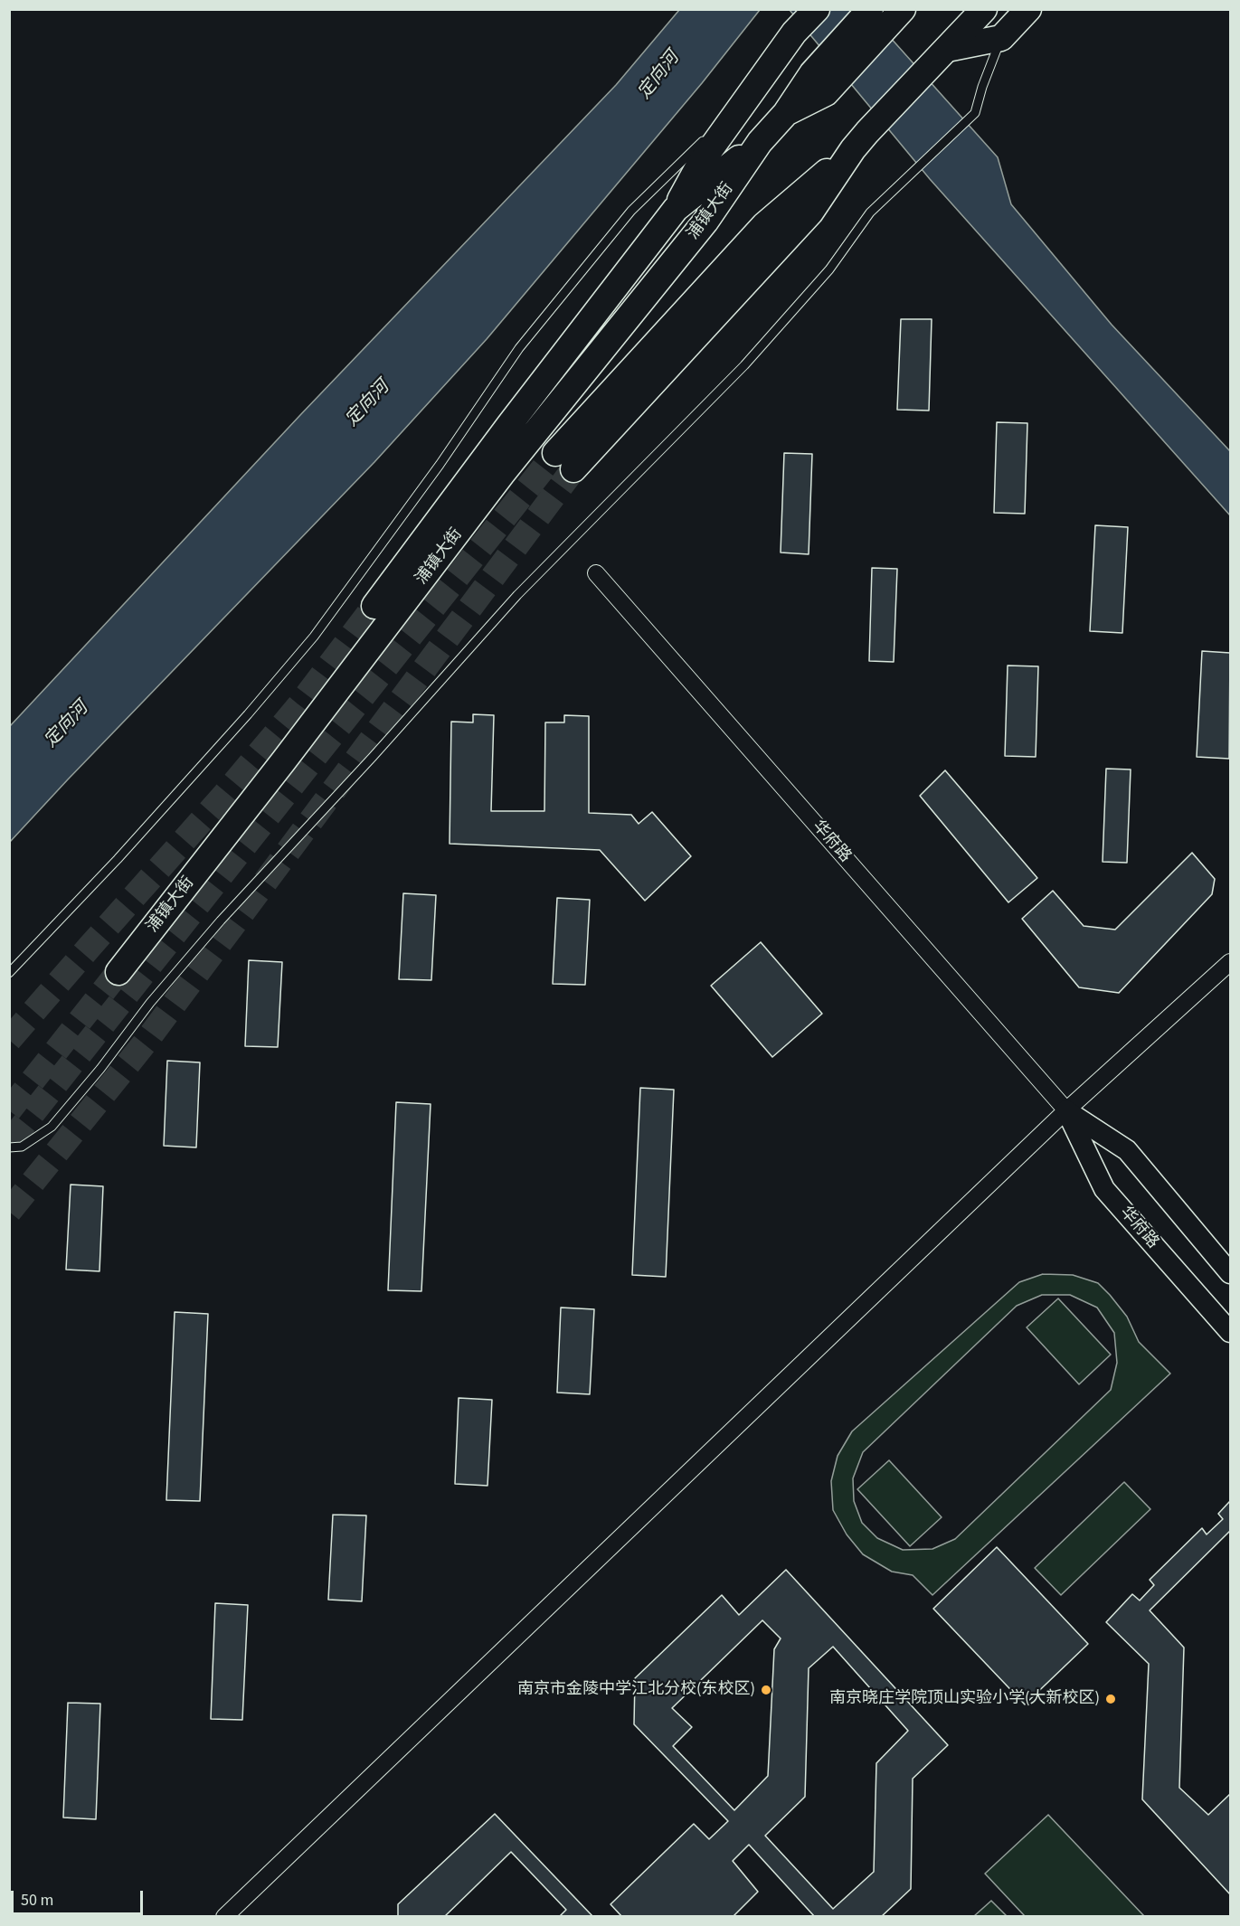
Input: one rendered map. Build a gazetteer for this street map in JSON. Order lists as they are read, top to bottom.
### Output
{
  "streets": {
    "main road": ["浦镇大街"],
    "street": ["华府路"]
  },
  "water": ["定向河"],
  "places": ["南京市金陵中学江北分校(东校区)", "南京晓庄学院顶山实验小学(大新校区)"],
  "scale_bar": "50 m"
}
